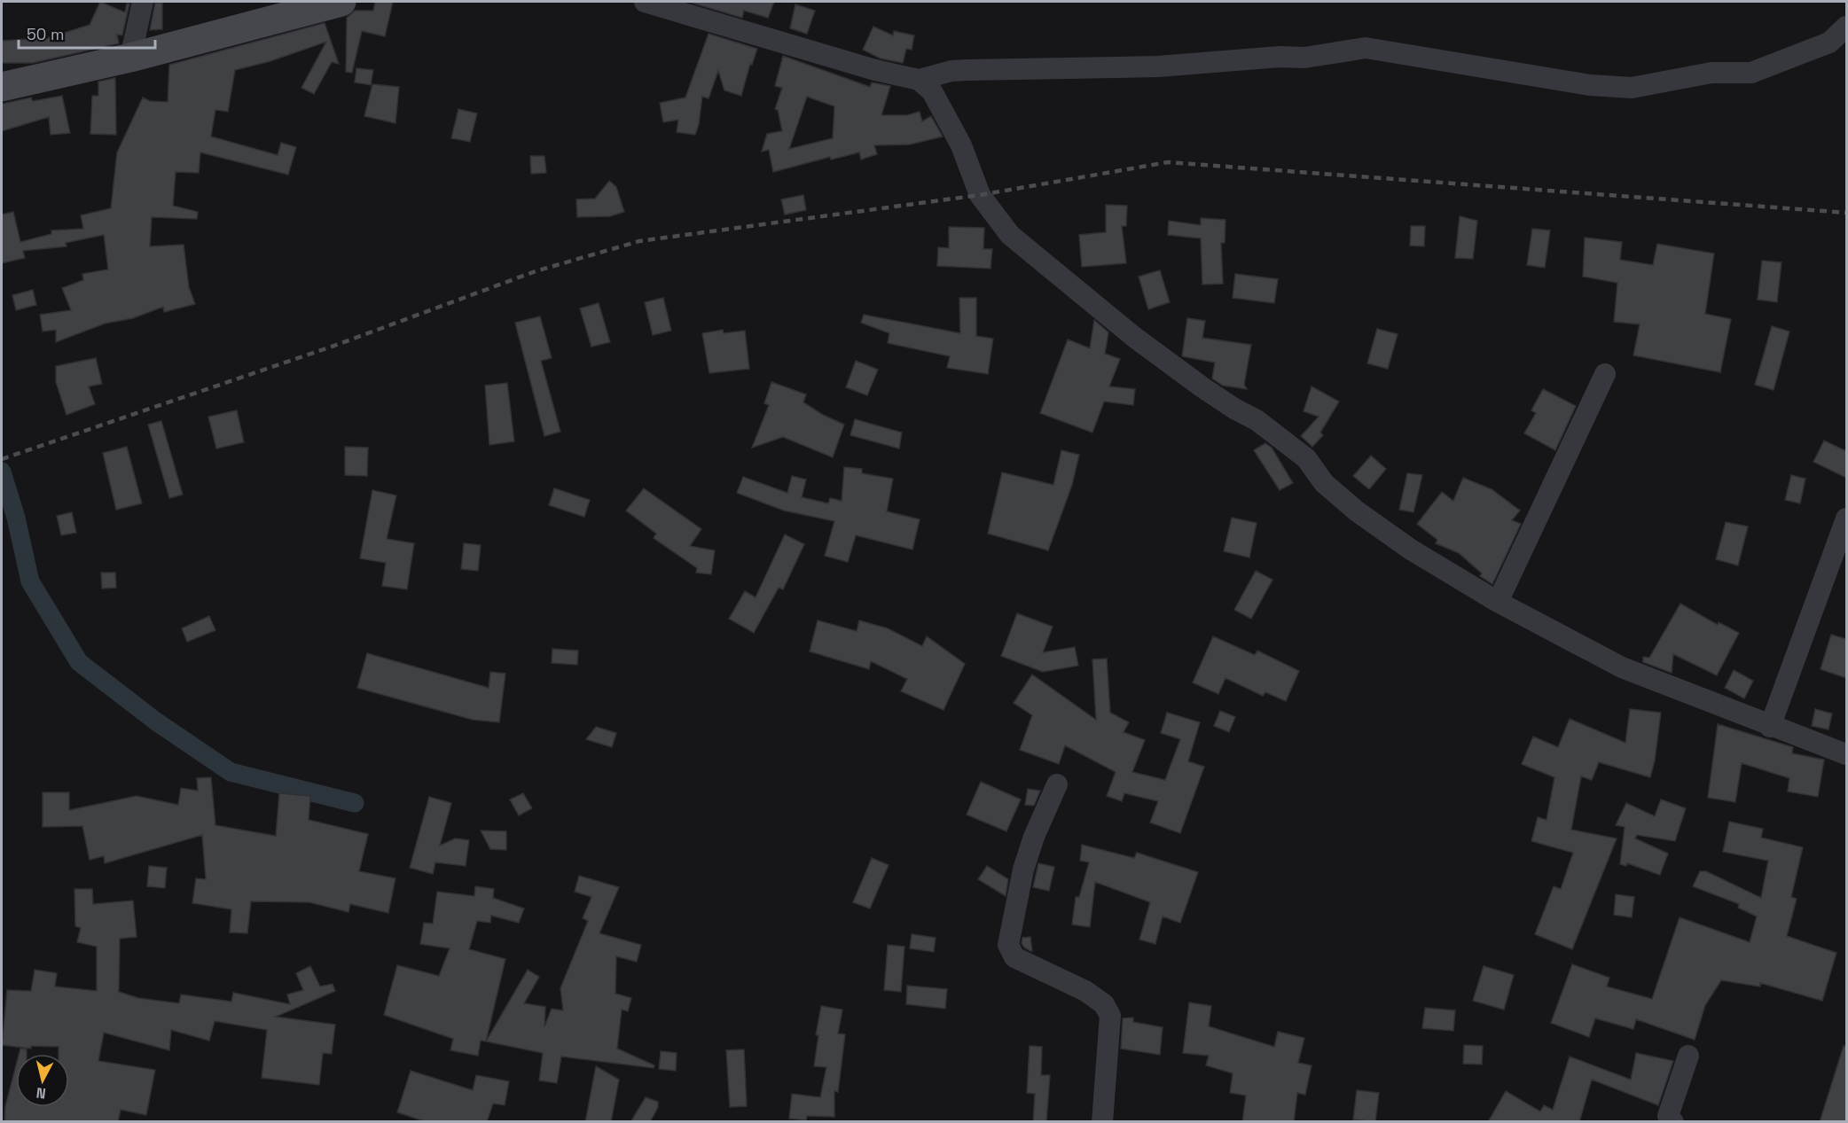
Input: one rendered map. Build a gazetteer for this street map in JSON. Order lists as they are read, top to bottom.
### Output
{
  "scale_bar": "50 m",
  "north": "bottom"
}
